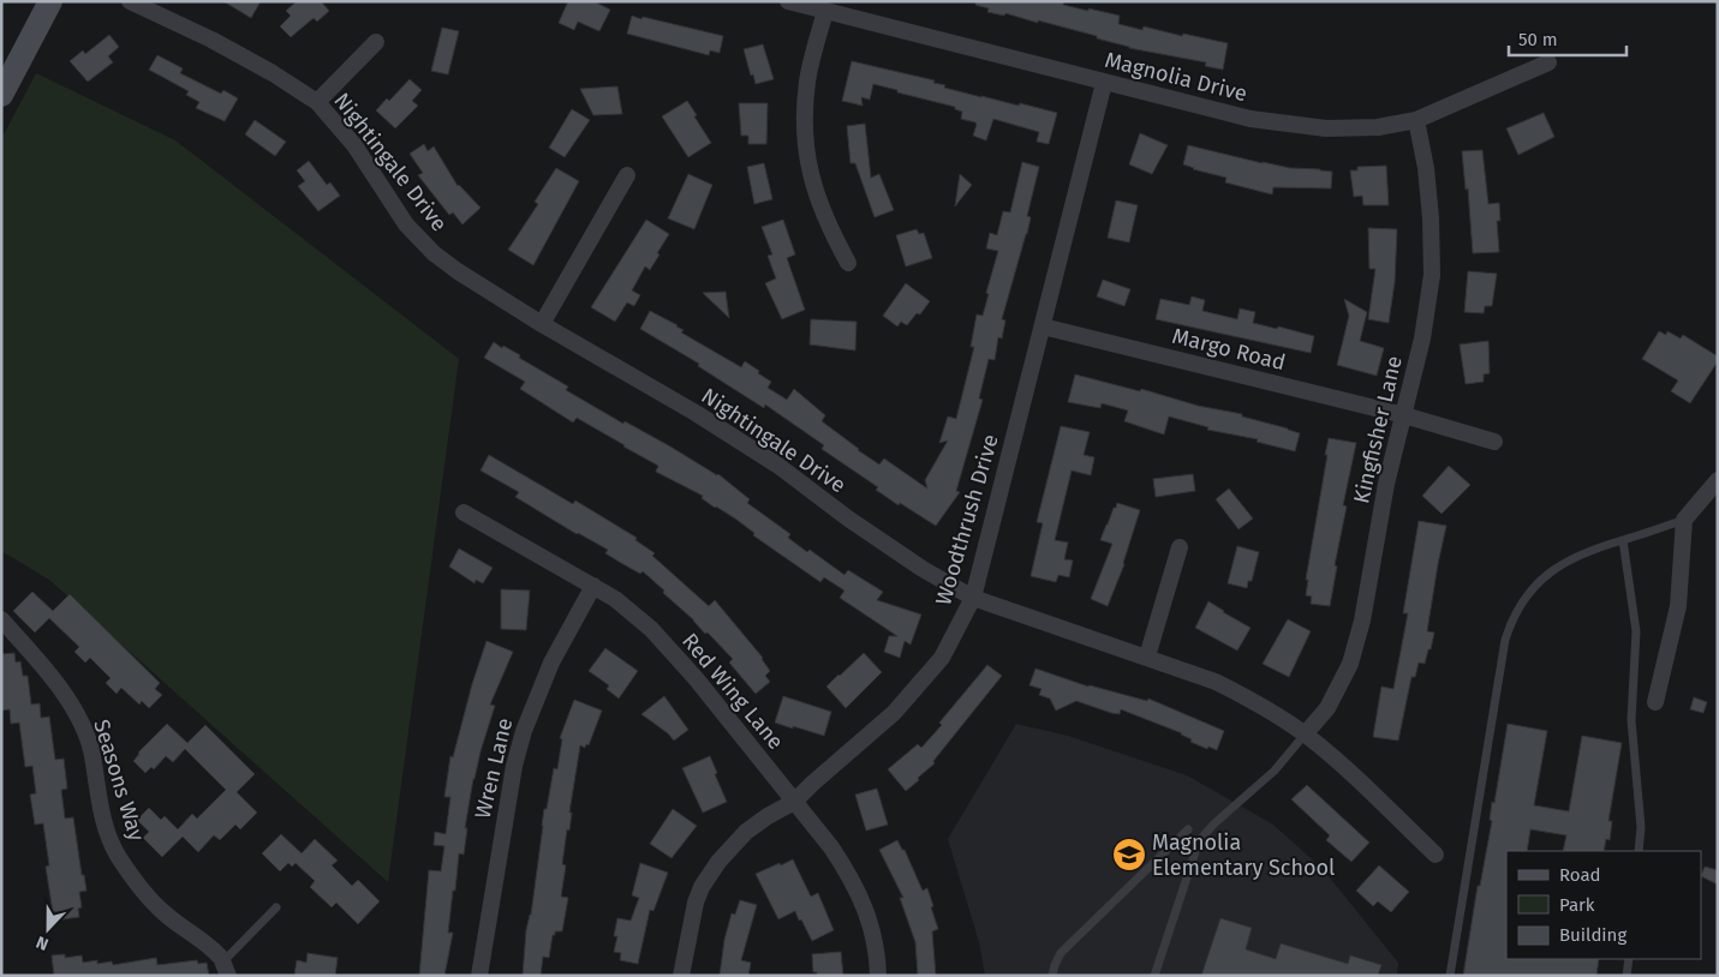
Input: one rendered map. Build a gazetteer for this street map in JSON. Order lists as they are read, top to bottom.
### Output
{
  "streets": {
    "street": [
      "Magnolia Drive",
      "Nightingale Drive",
      "Margo Road",
      "Kingfisher Lane",
      "Woodthrush Drive",
      "Red Wing Lane",
      "Wren Lane",
      "Seasons Way"
    ]
  },
  "crossings": [
    ["Magnolia Drive", "Kingfisher Lane"],
    ["Magnolia Drive", "Woodthrush Drive"],
    ["Nightingale Drive", "Kingfisher Lane"],
    ["Nightingale Drive", "Woodthrush Drive"],
    ["Margo Road", "Kingfisher Lane"],
    ["Margo Road", "Woodthrush Drive"],
    ["Woodthrush Drive", "Red Wing Lane"],
    ["Red Wing Lane", "Wren Lane"]
  ],
  "places": {
    "school or university": ["Magnolia Elementary School"]
  },
  "legend": ["Road", "Park", "Building"],
  "scale_bar": "50 m",
  "north": "bottom"
}
